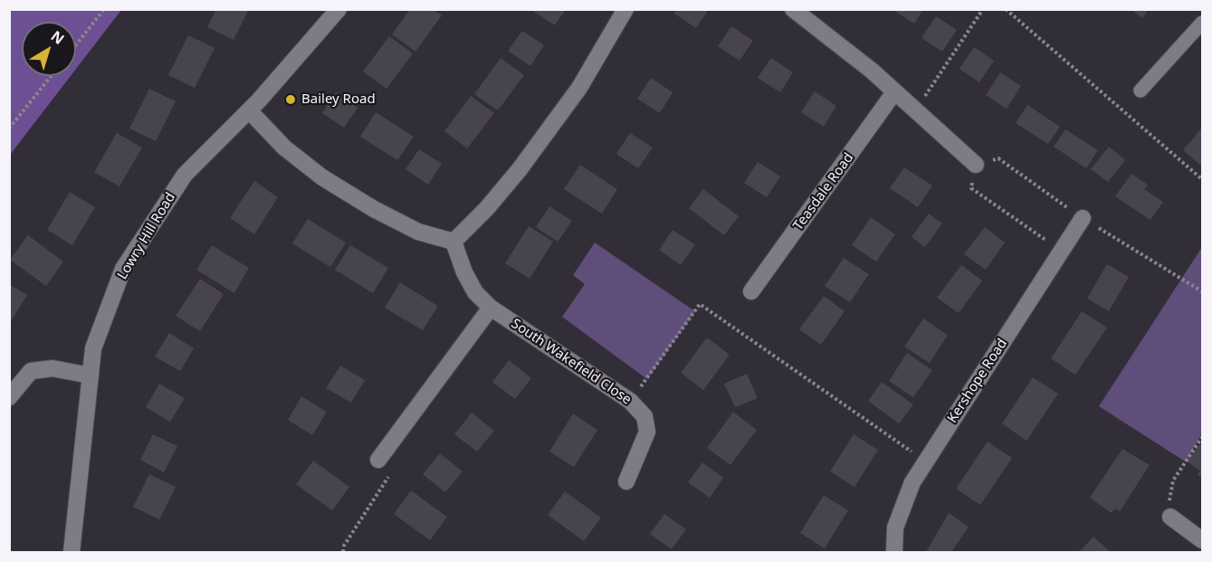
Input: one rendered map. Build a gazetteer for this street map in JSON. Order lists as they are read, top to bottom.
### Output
{
  "streets": {
    "street": [
      "Teasdale Road",
      "Lowry Hill Road",
      "South Wakefield Close",
      "Kershope Road"
    ]
  },
  "places": ["Bailey Road"],
  "north": "top right"
}
